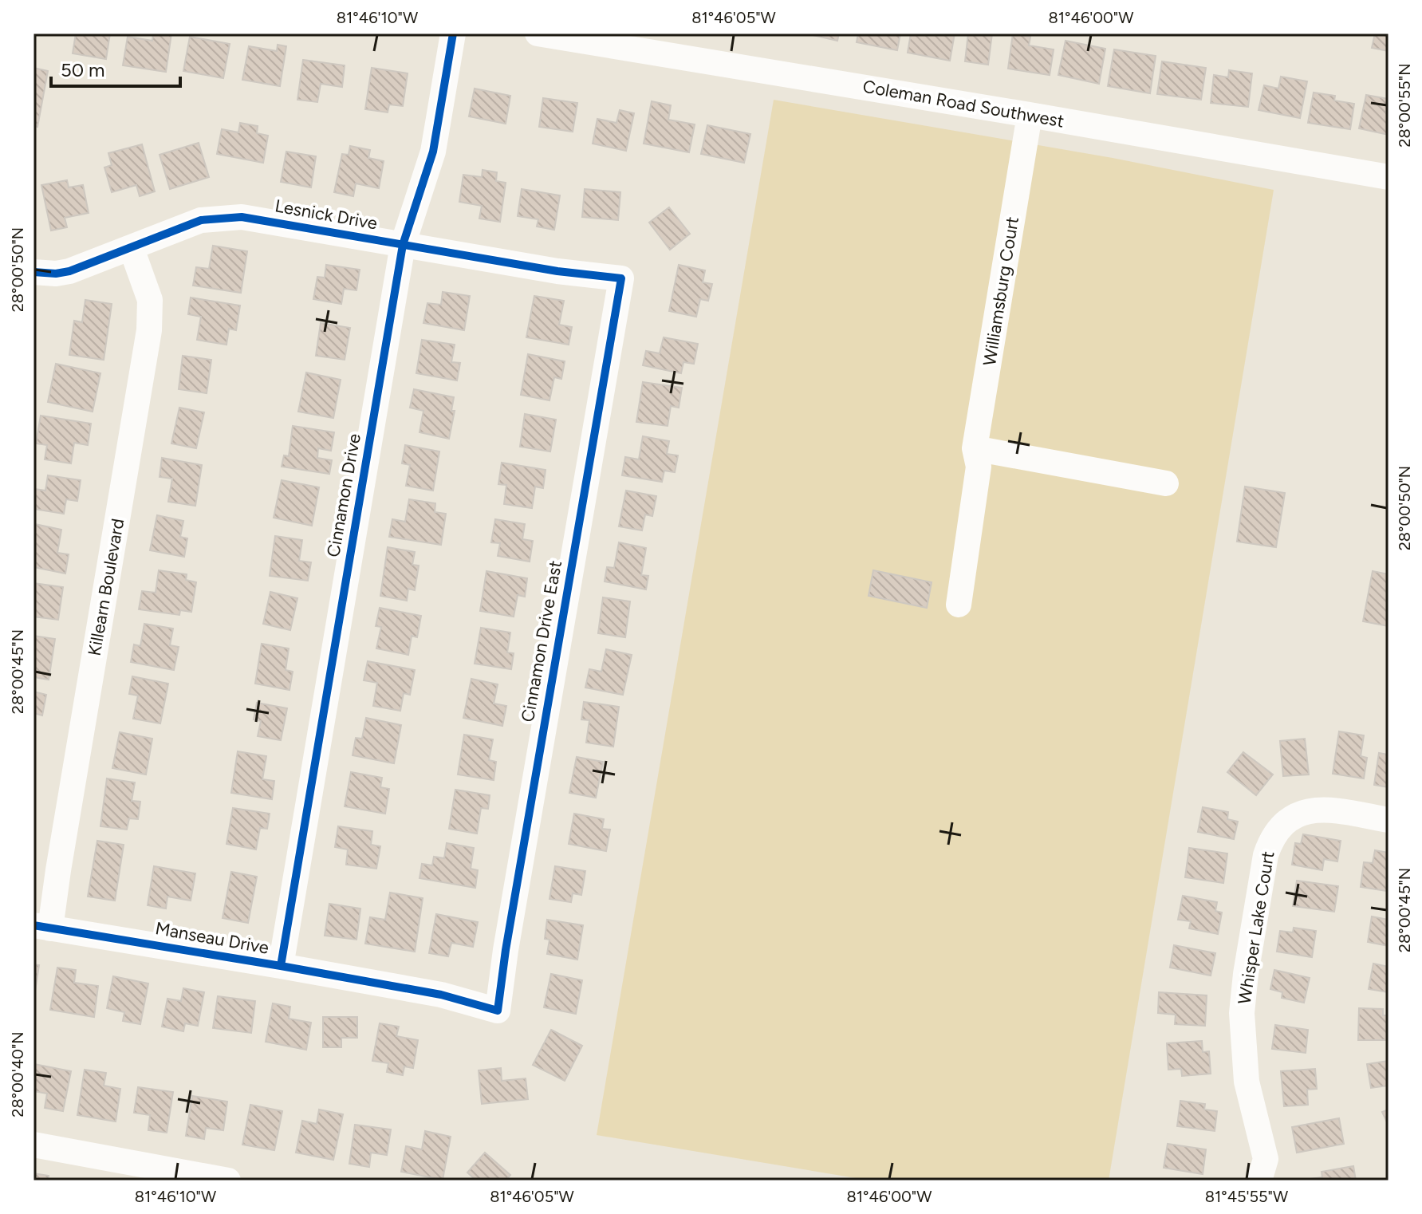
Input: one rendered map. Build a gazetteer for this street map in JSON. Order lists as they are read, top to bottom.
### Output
{
  "streets": {
    "street": [
      "Coleman Road Southwest",
      "Lesnick Drive",
      "Williamsburg Court",
      "Cinnamon Drive",
      "Killearn Boulevard",
      "Cinnamon Drive East",
      "Whisper Lake Court",
      "Manseau Drive"
    ]
  },
  "crossings": [
    ["Coleman Road Southwest", "Williamsburg Court"],
    ["Lesnick Drive", "Cinnamon Drive"],
    ["Lesnick Drive", "Killearn Boulevard"],
    ["Lesnick Drive", "Cinnamon Drive East"],
    ["Cinnamon Drive", "Manseau Drive"],
    ["Killearn Boulevard", "Manseau Drive"],
    ["Cinnamon Drive East", "Manseau Drive"]
  ],
  "scale_bar": "50 m",
  "coordinates": [
    "81°46'10\"W",
    "81°46'05\"W",
    "81°46'00\"W",
    "28°00'55\"N",
    "28°00'50\"N",
    "28°00'45\"N",
    "28°00'40\"N",
    "81°45'55\"W"
  ]
}
